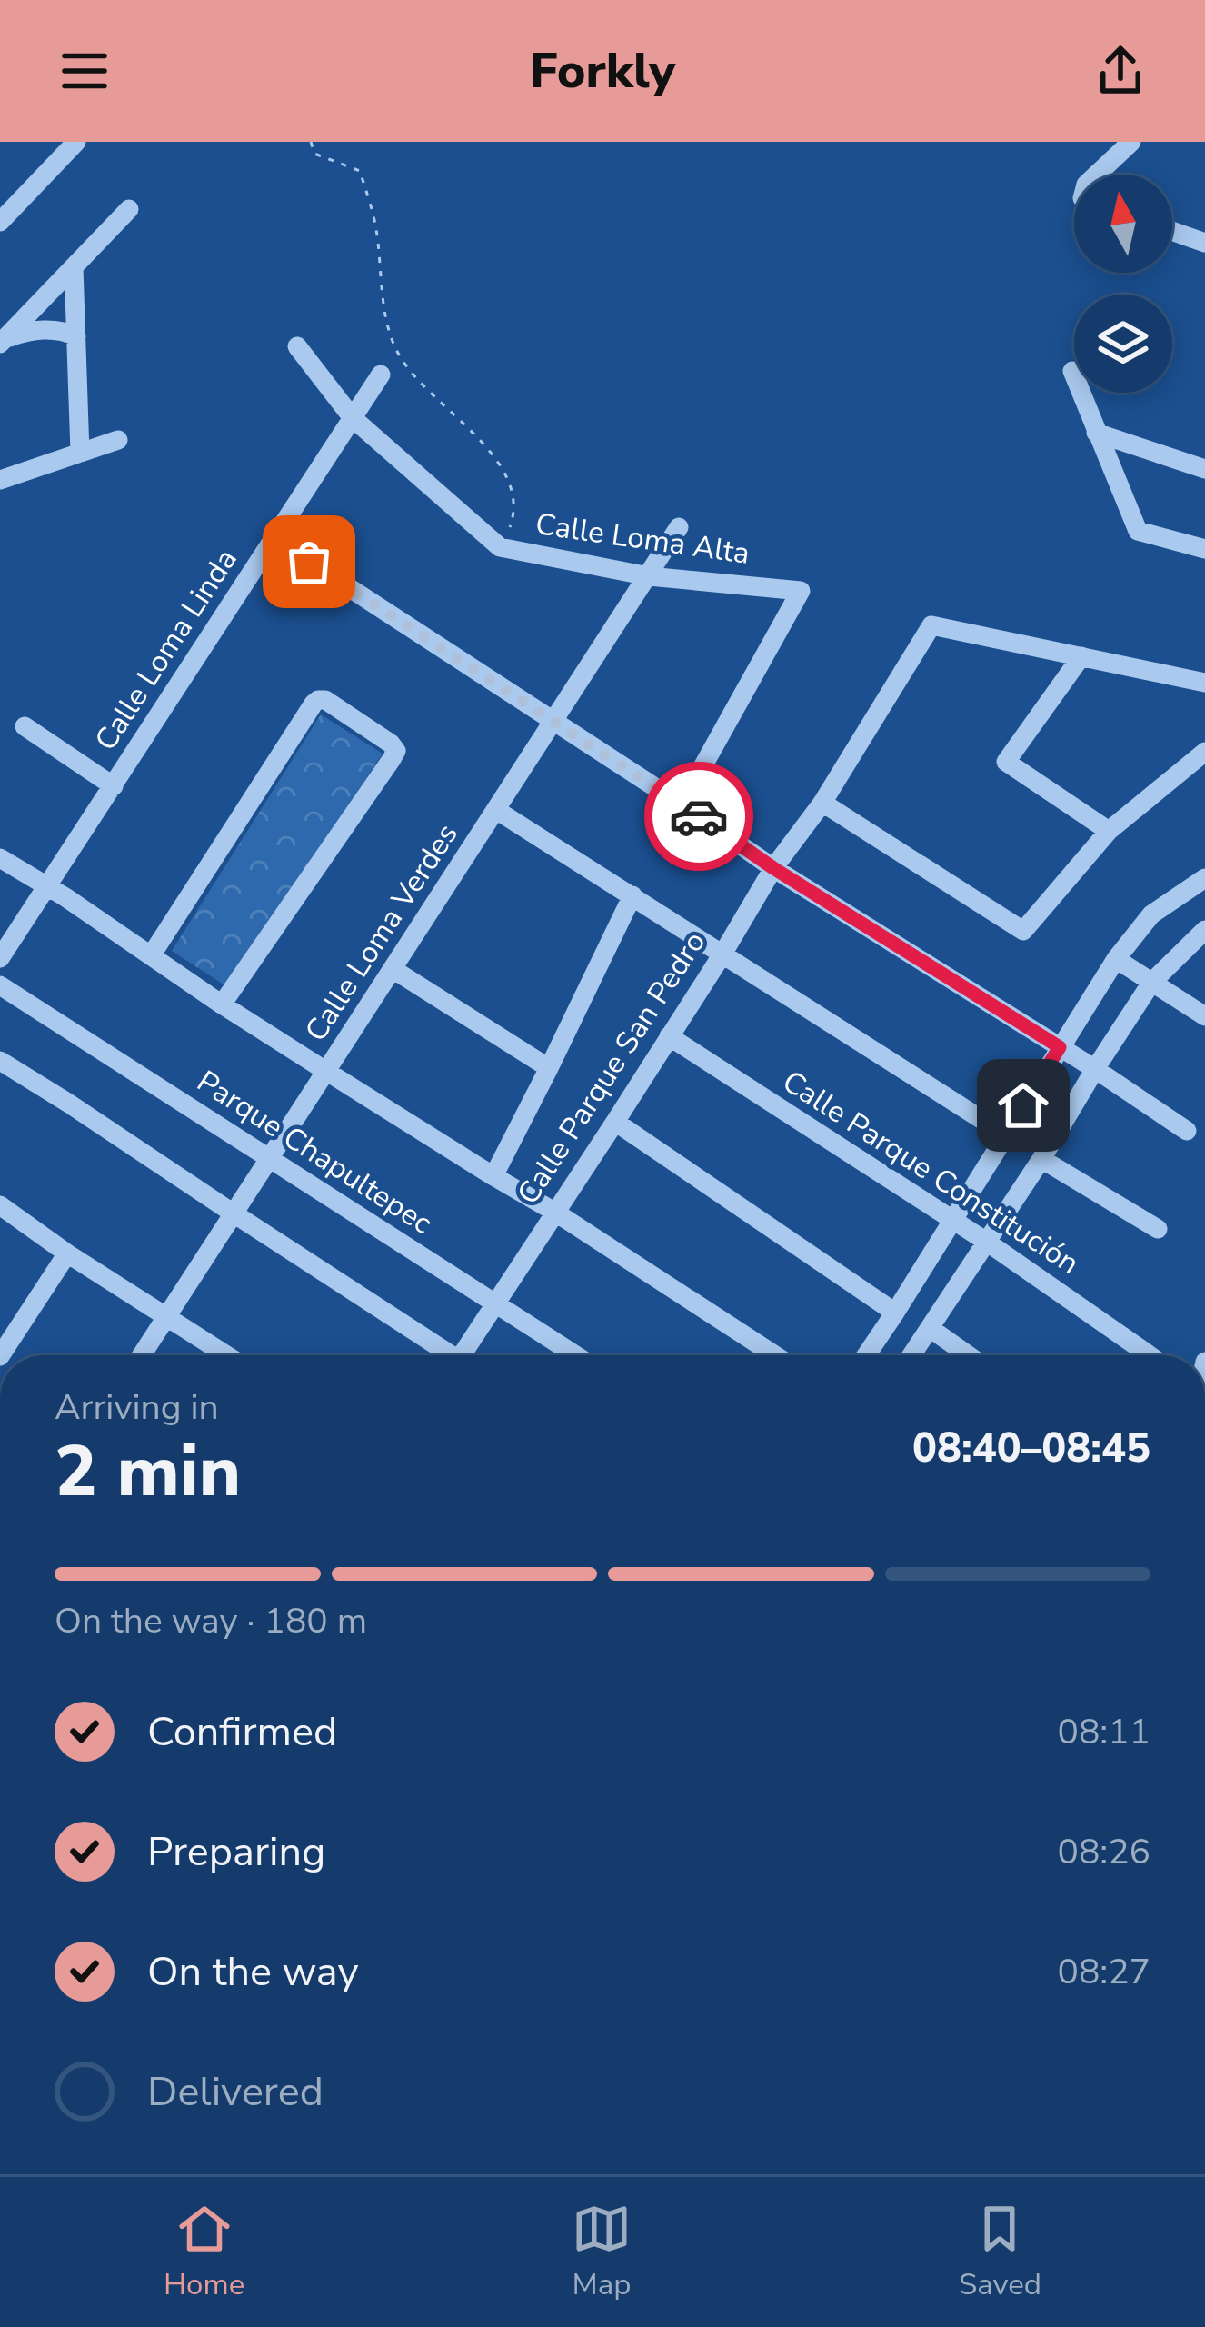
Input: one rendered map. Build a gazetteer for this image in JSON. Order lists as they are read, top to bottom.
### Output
{
  "streets": {
    "street": [
      "Calle Loma Alta",
      "Calle Loma Linda",
      "Calle Loma Verdes",
      "Calle Parque San Pedro",
      "Parque Chapultepec",
      "Calle Parque Constitución"
    ]
  },
  "crossings": [
    ["Calle Loma Alta", "Calle Loma Linda"],
    ["Calle Loma Alta", "Calle Loma Verdes"],
    ["Calle Loma Verdes", "Parque Chapultepec"],
    ["Calle Parque San Pedro", "Parque Chapultepec"],
    ["Calle Parque San Pedro", "Calle Parque Constitución"]
  ],
  "north": "top",
  "page": {
    "header": "Forkly",
    "heading": ["2 min", "Arriving in", "08:40–08:45"],
    "bar": "On the way · 180 m",
    "list": [
      ["Confirmed", "08:11"],
      ["Preparing", "08:26"],
      ["On the way", "08:27"],
      "Delivered"
    ],
    "tabs": ["Home", "Map", "Saved"]
  }
}
